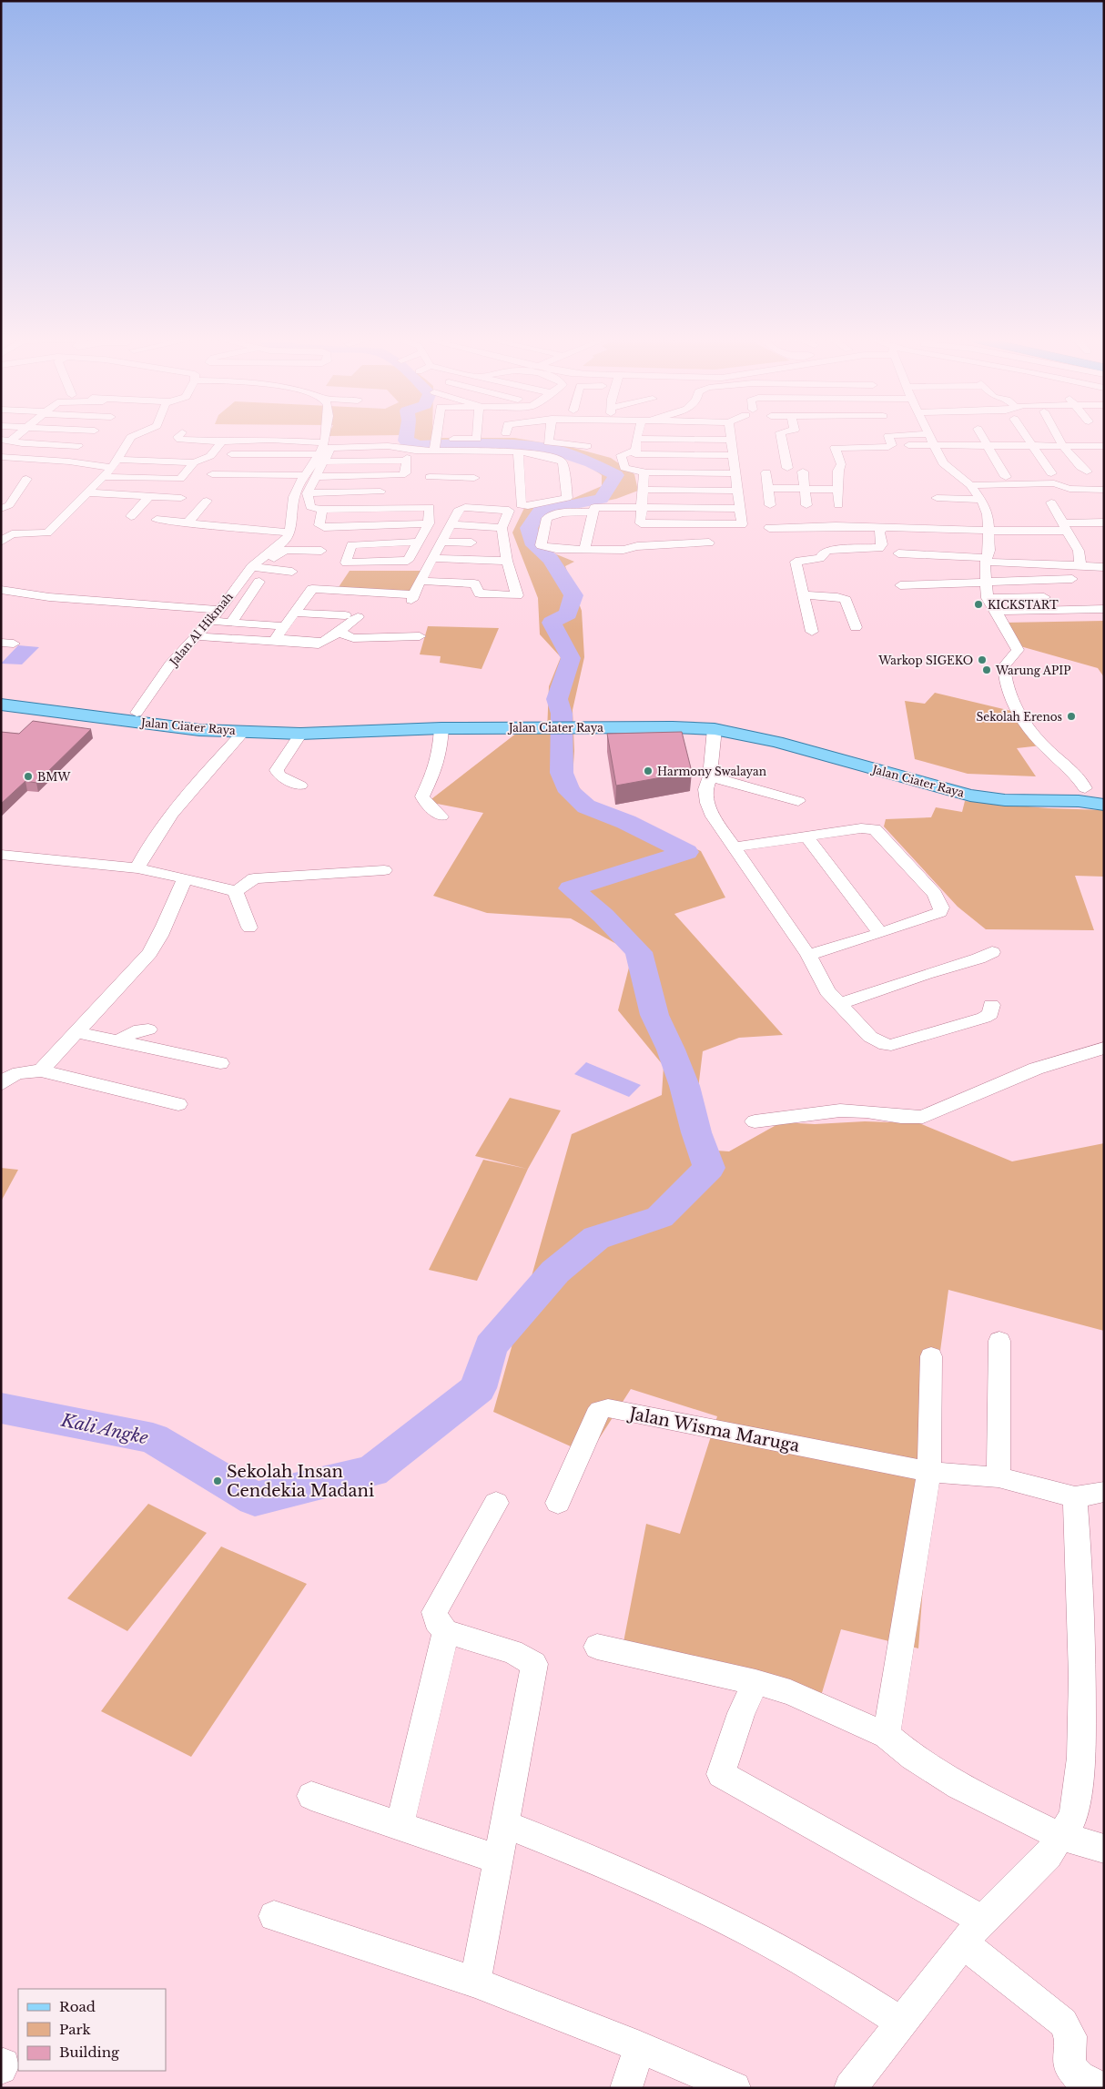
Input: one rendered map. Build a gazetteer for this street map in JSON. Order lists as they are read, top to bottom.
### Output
{
  "streets": {
    "main road": ["Jalan Ciater Raya"],
    "street": ["Jalan Al Hikmah", "Jalan Wisma Maruga"]
  },
  "crossings": [
    ["Jalan Al Hikmah", "Jalan Ciater Raya"]
  ],
  "water": ["Kali Angke"],
  "places": [
    "KICKSTART",
    "Warkop SIGEKO",
    "Warung APIP",
    "Sekolah Erenos",
    "Harmony Swalayan",
    "BMW",
    "Sekolah Insan Cendekia Madani"
  ],
  "legend": ["Road", "Park", "Building"]
}
